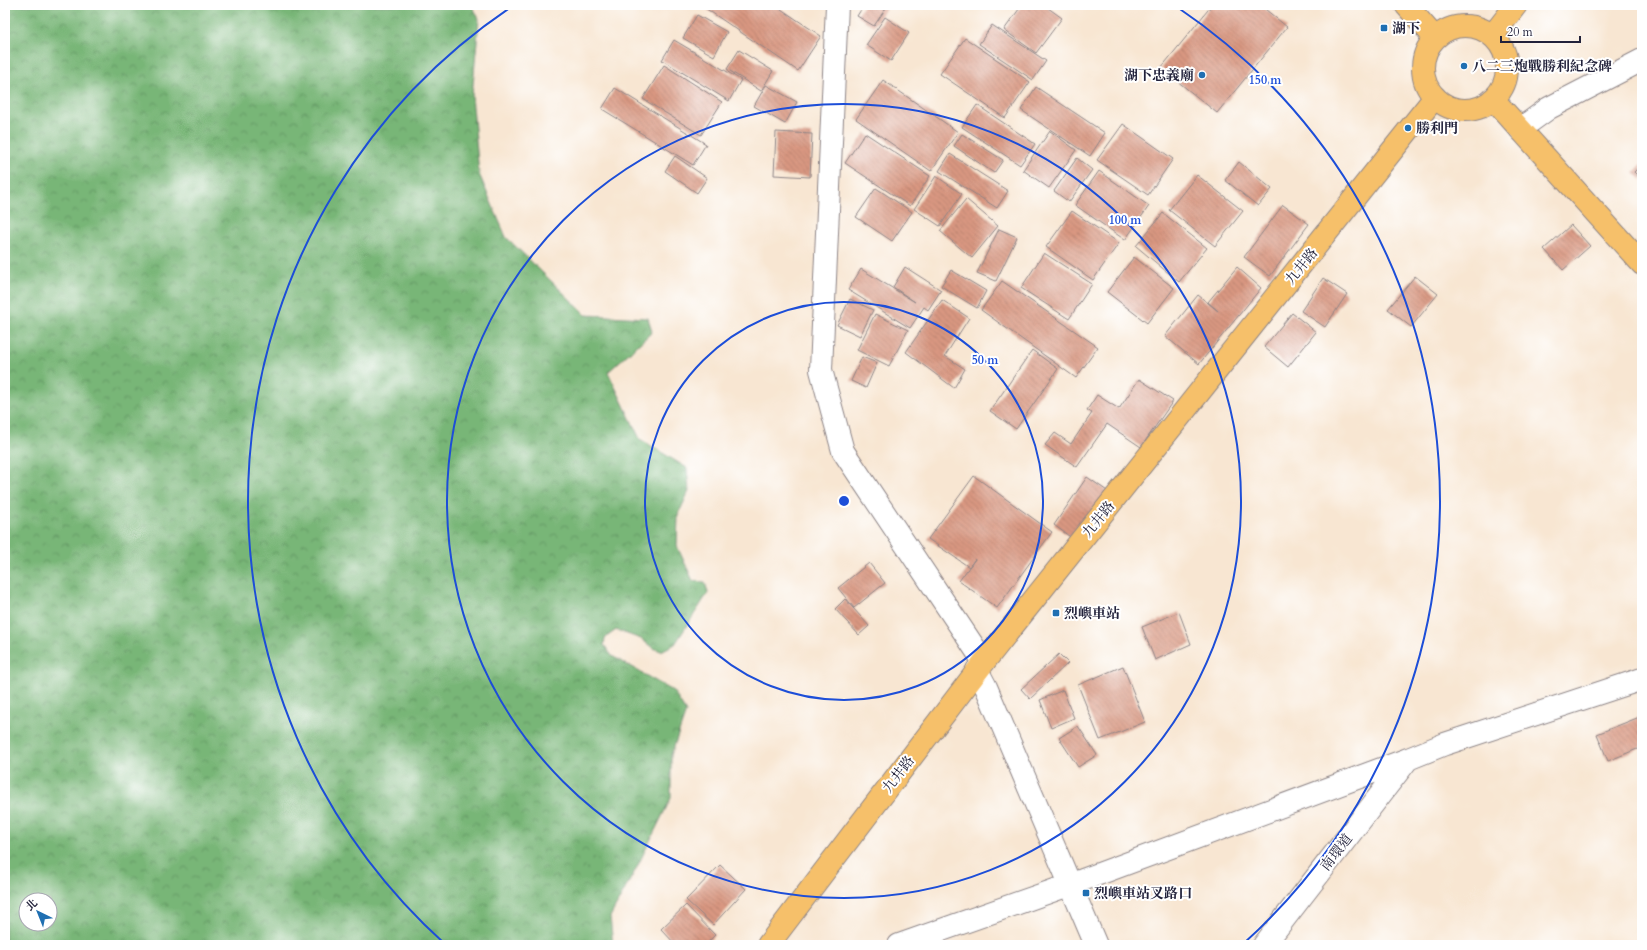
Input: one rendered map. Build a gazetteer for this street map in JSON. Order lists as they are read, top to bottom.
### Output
{
  "streets": {
    "main road": ["九井路"],
    "street": ["南環道"]
  },
  "places": {
    "transit": ["湖下", "烈嶼車站", "烈嶼車站叉路口"],
    "other": ["八二三炮戰勝利紀念碑", "湖下忠義廟", "勝利門"]
  },
  "scale_bar": "20 m",
  "north": "top left",
  "rings": ["150 m", "100 m", "50 m"]
}
